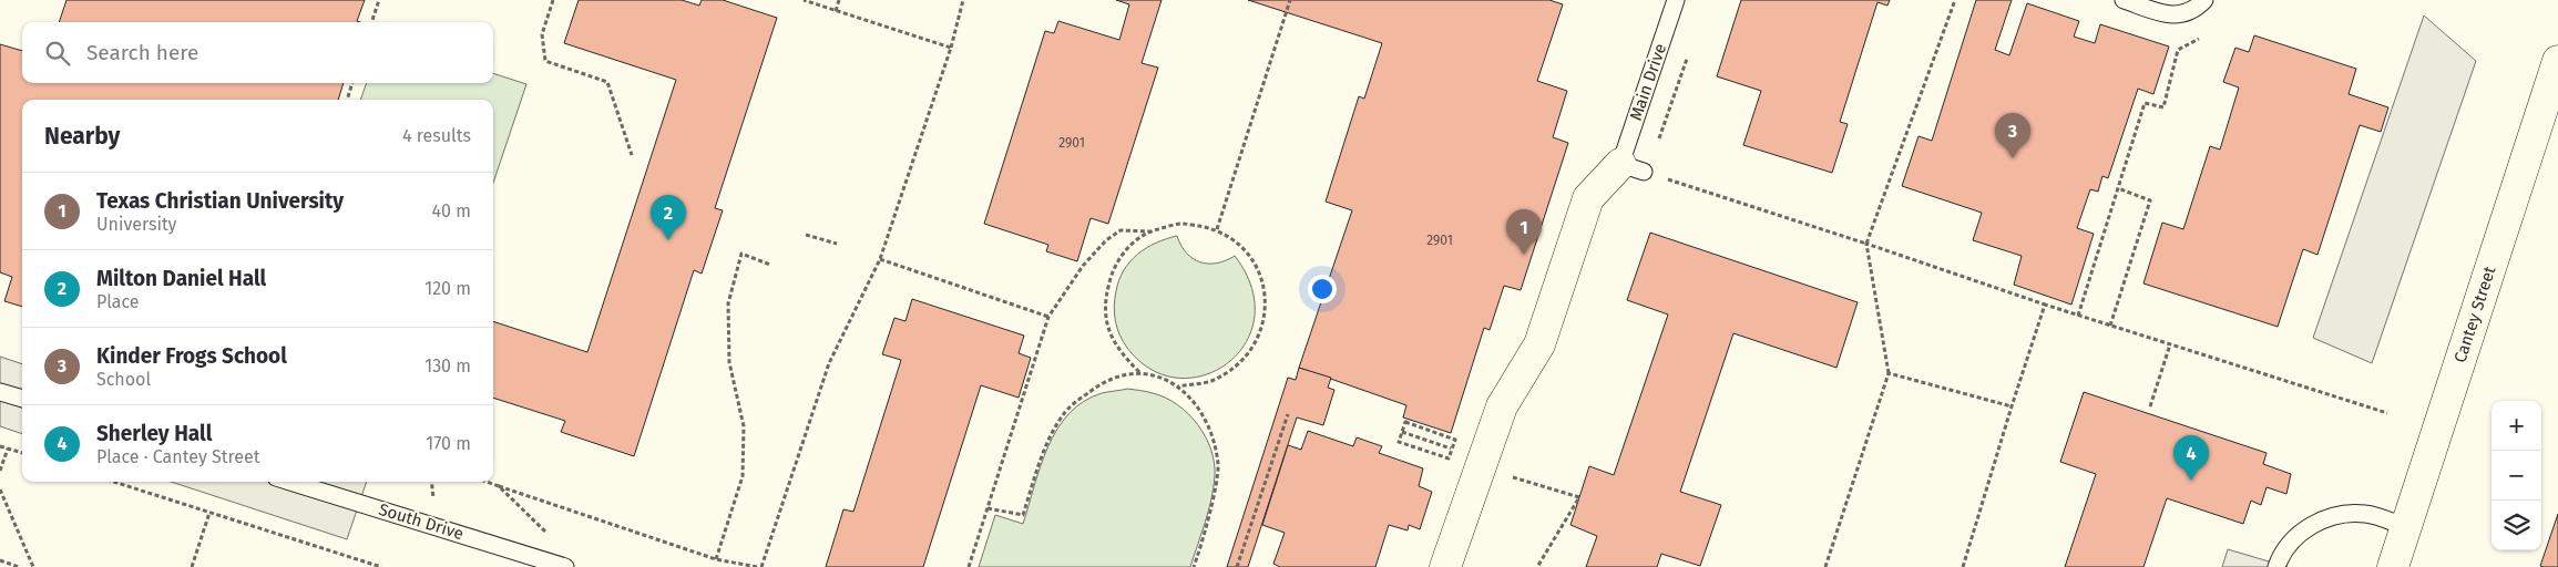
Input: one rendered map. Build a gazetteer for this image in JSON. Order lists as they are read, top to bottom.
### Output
{
  "streets": {
    "street": ["Cantey Street"],
    "lane": ["Main Drive", "South Drive"]
  },
  "house_numbers": ["2901", "2901"],
  "page": {
    "search": "Search here",
    "heading": ["Nearby", "4 results"],
    "pins": [
      "3",
      "2",
      "1",
      "4"
    ],
    "list": [
      {
        "mark": "1",
        "name": "Texas Christian University",
        "note": "University",
        "value": "40 m"
      },
      {
        "mark": "2",
        "name": "Milton Daniel Hall",
        "note": "Place",
        "value": "120 m"
      },
      {
        "mark": "3",
        "name": "Kinder Frogs School",
        "note": "School",
        "value": "130 m"
      },
      {
        "mark": "4",
        "name": "Sherley Hall",
        "note": "Place · Cantey Street",
        "value": "170 m"
      }
    ],
    "map_buttons": ["+", "−"]
  }
}
